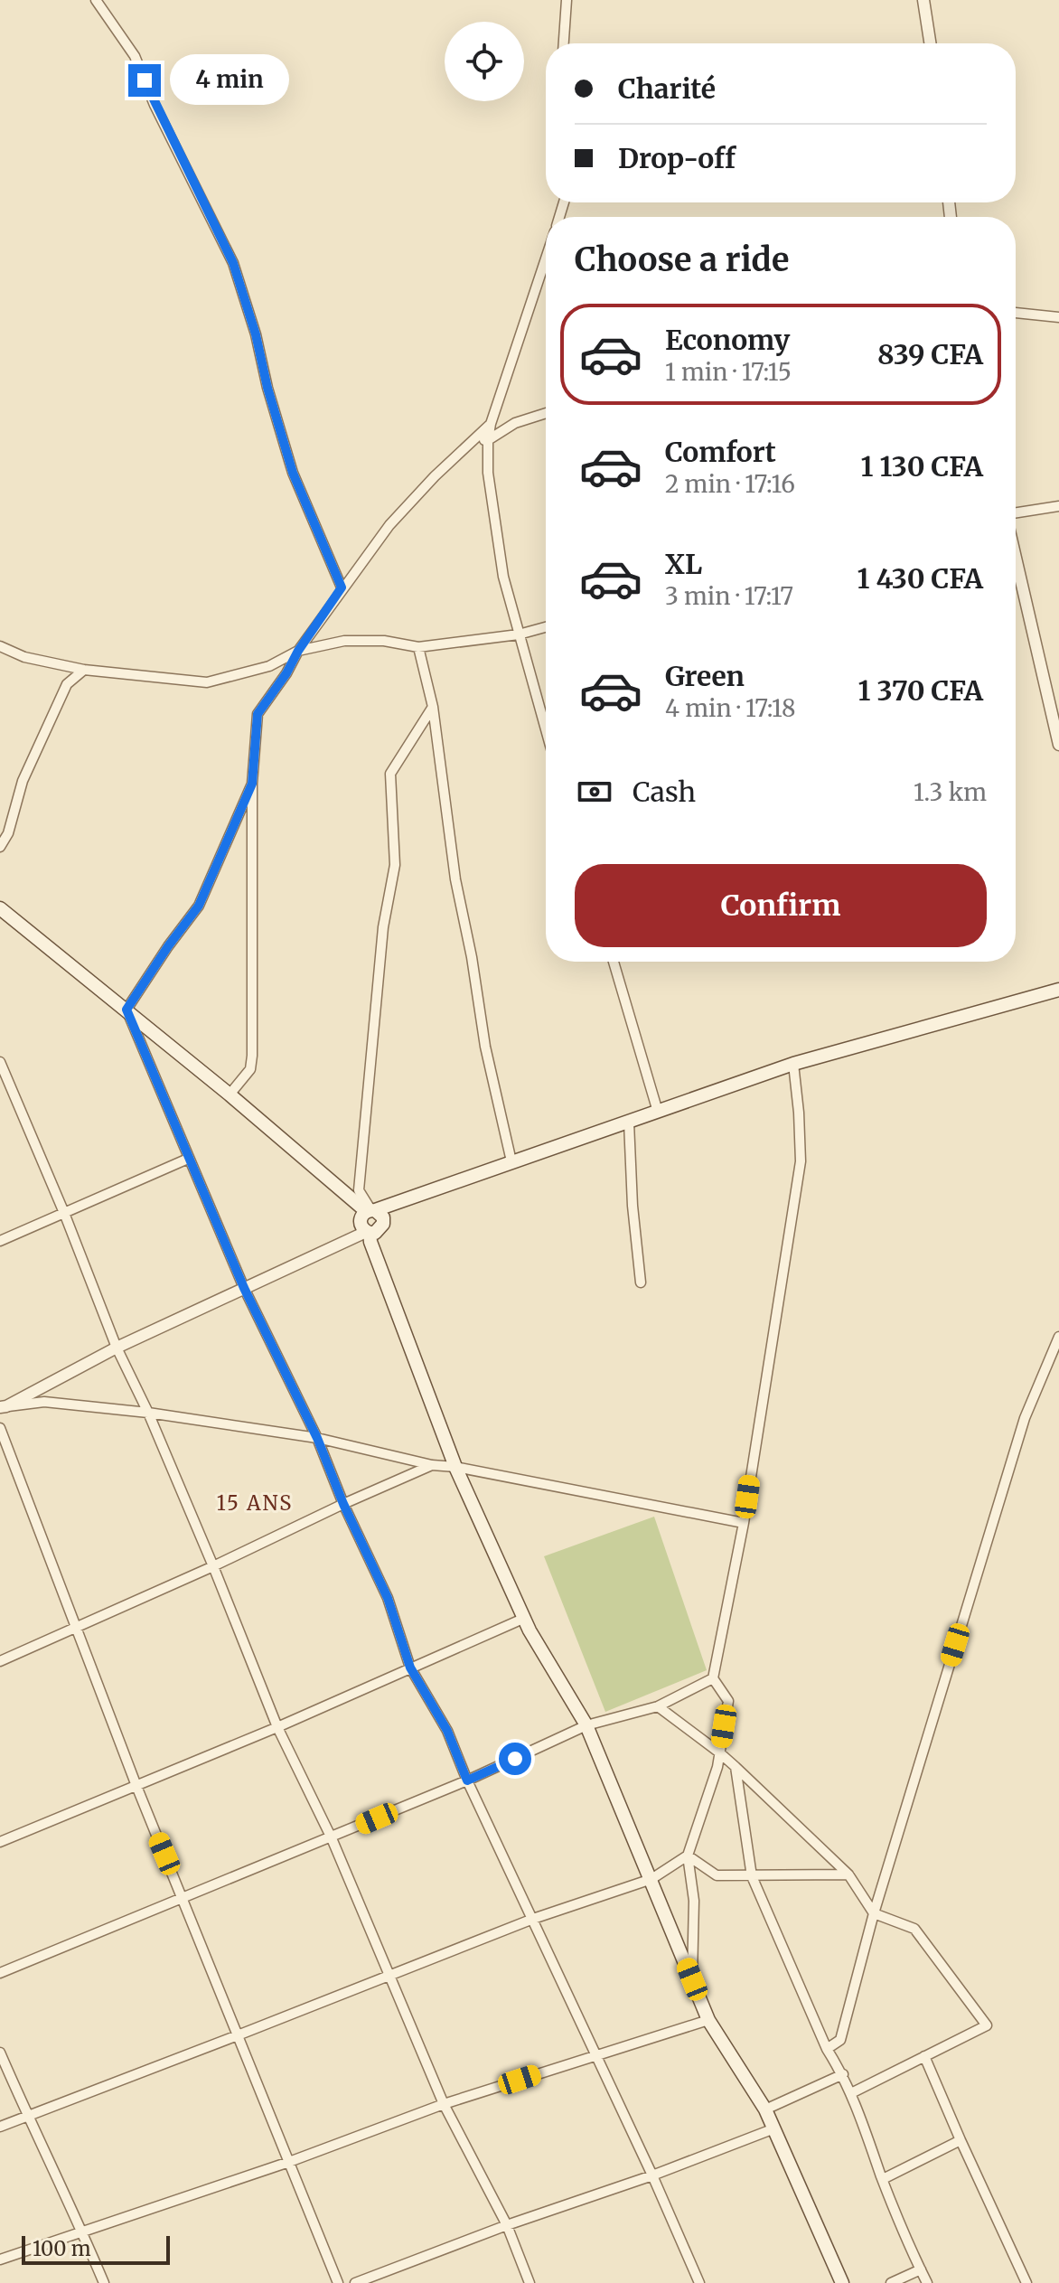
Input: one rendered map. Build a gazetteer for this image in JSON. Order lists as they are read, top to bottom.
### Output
{
  "districts": ["15 ANS"],
  "scale_bar": "100 m",
  "page": {
    "banner": ["Charité", "Drop-off"],
    "bubble": "4 min",
    "heading": "Choose a ride",
    "list": [
      {
        "name": "Economy",
        "note": "1 min · 17:15",
        "value": "839 CFA"
      },
      {
        "name": "Comfort",
        "note": "2 min · 17:16",
        "value": "1 130 CFA"
      },
      {
        "name": "XL",
        "note": "3 min · 17:17",
        "value": "1 430 CFA"
      },
      {
        "name": "Green",
        "note": "4 min · 17:18",
        "value": "1 370 CFA"
      }
    ],
    "pay": ["Cash", "1.3 km"],
    "buttons": "Confirm",
    "scale": "100 m"
  }
}
